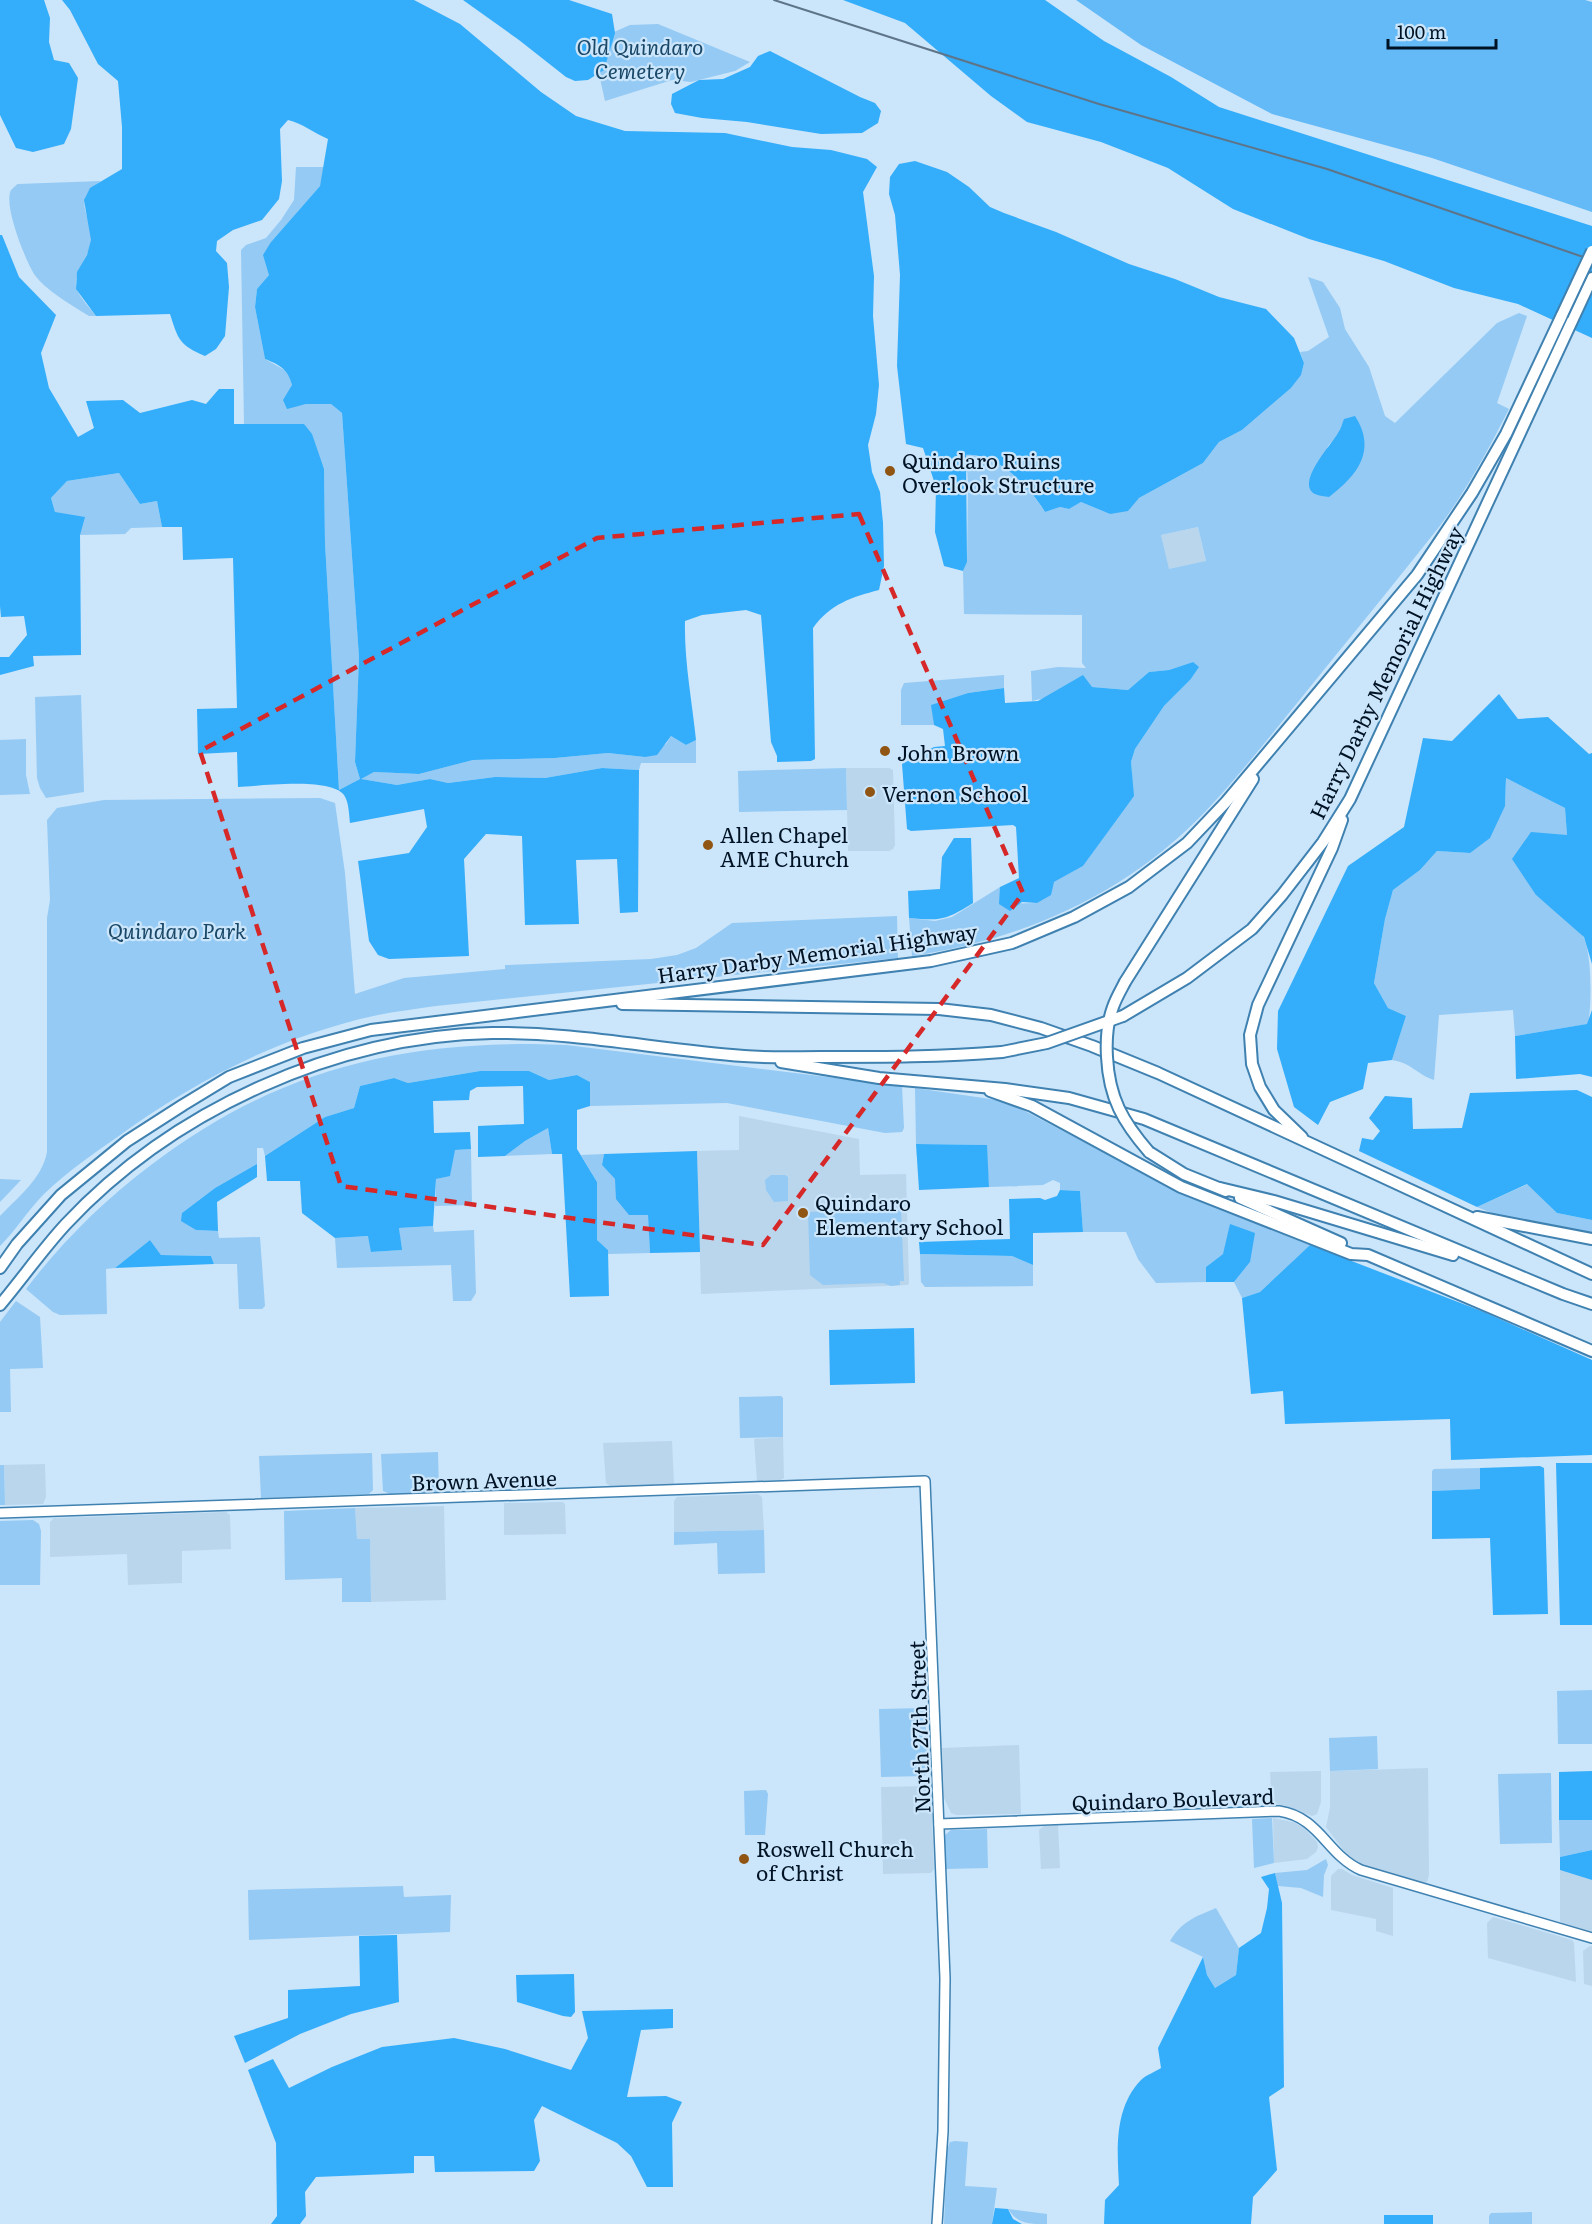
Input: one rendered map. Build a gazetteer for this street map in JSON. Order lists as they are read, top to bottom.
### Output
{
  "streets": {
    "highway": ["Harry Darby Memorial Highway"],
    "main road": ["Brown Avenue", "North 27th Street", "Quindaro Boulevard"]
  },
  "crossings": [
    ["Brown Avenue", "North 27th Street"],
    ["North 27th Street", "Quindaro Boulevard"]
  ],
  "parks": ["Old Quindaro Cemetery", "Quindaro Park"],
  "places": [
    "Quindaro Ruins Overlook Structure",
    "John Brown",
    "Vernon School",
    "Allen Chapel AME Church",
    "Quindaro Elementary School",
    "Roswell Church of Christ"
  ],
  "scale_bar": "100 m"
}
